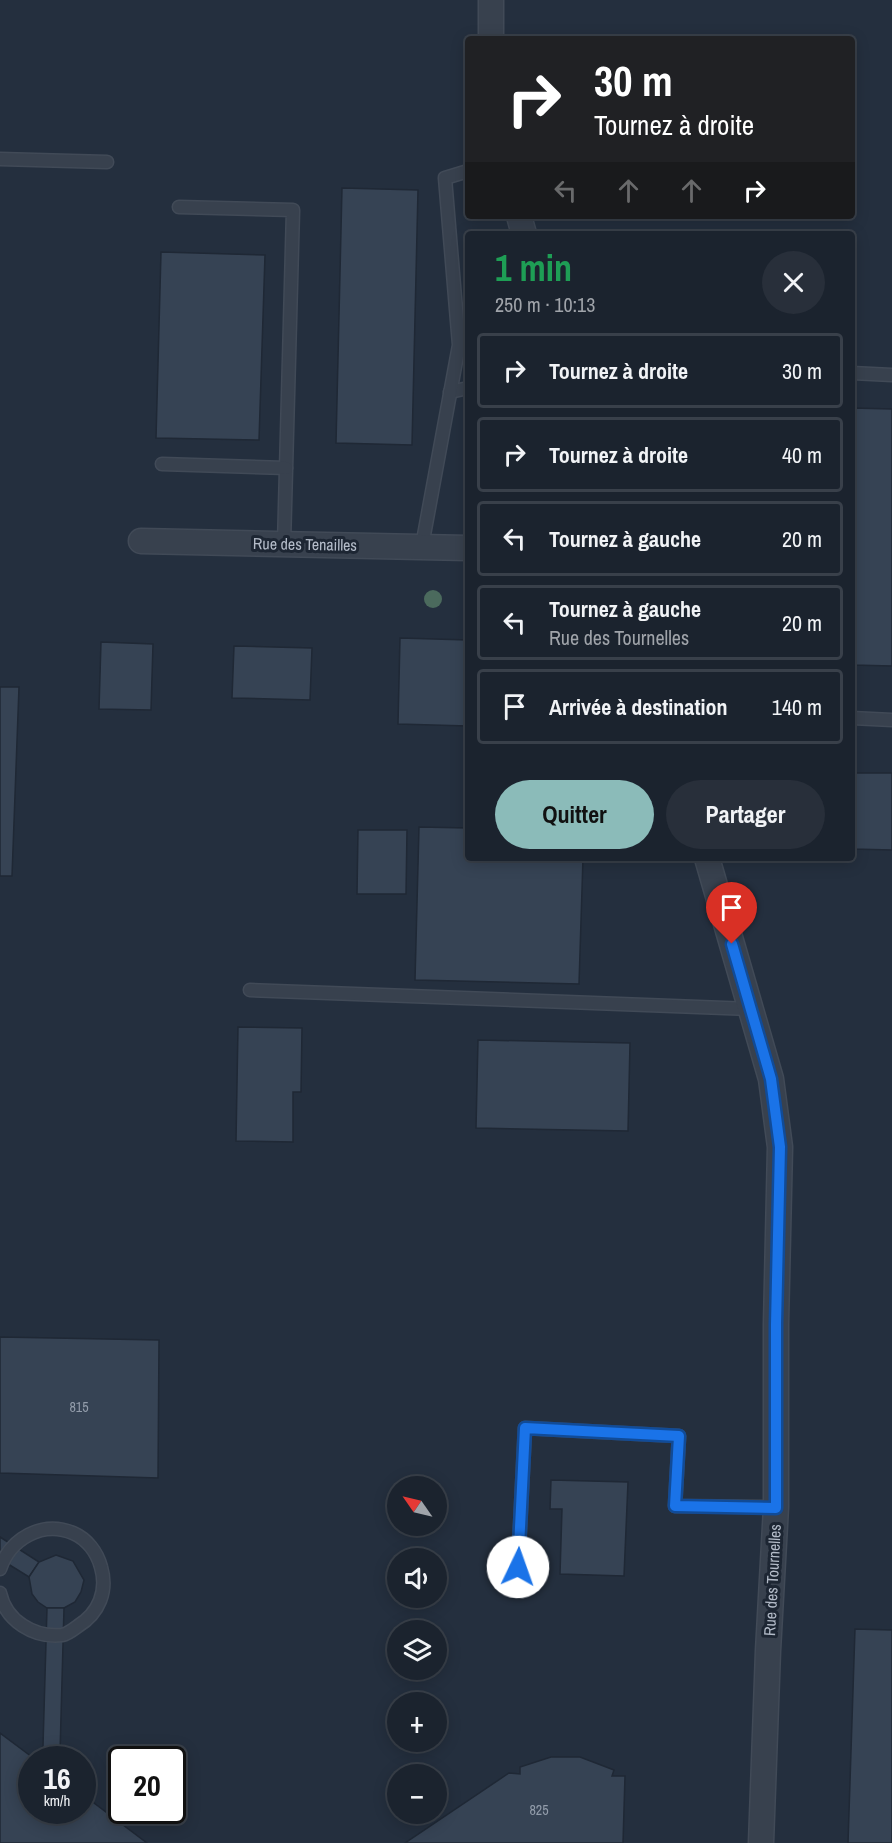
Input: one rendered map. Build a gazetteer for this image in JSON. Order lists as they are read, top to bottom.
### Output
{
  "streets": {
    "street": ["Rue des Tenailles", "Rue des Tournelles"]
  },
  "house_numbers": ["815", "825"],
  "north": "top left",
  "page": {
    "turn": ["30 m", "Tournez à droite"],
    "heading": ["1 min", "250 m · 10:13"],
    "list": [
      {
        "name": "Tournez à droite",
        "value": "30 m"
      },
      {
        "name": "Tournez à droite",
        "value": "40 m"
      },
      {
        "name": "Tournez à gauche",
        "value": "20 m"
      },
      {
        "name": "Tournez à gauche",
        "note": "Rue des Tournelles",
        "value": "20 m"
      },
      {
        "name": "Arrivée à destination",
        "value": "140 m"
      }
    ],
    "buttons": ["Quitter", "Partager"],
    "map_buttons": ["+", "−"],
    "speed": "16 km/h",
    "limit": "20"
  }
}
